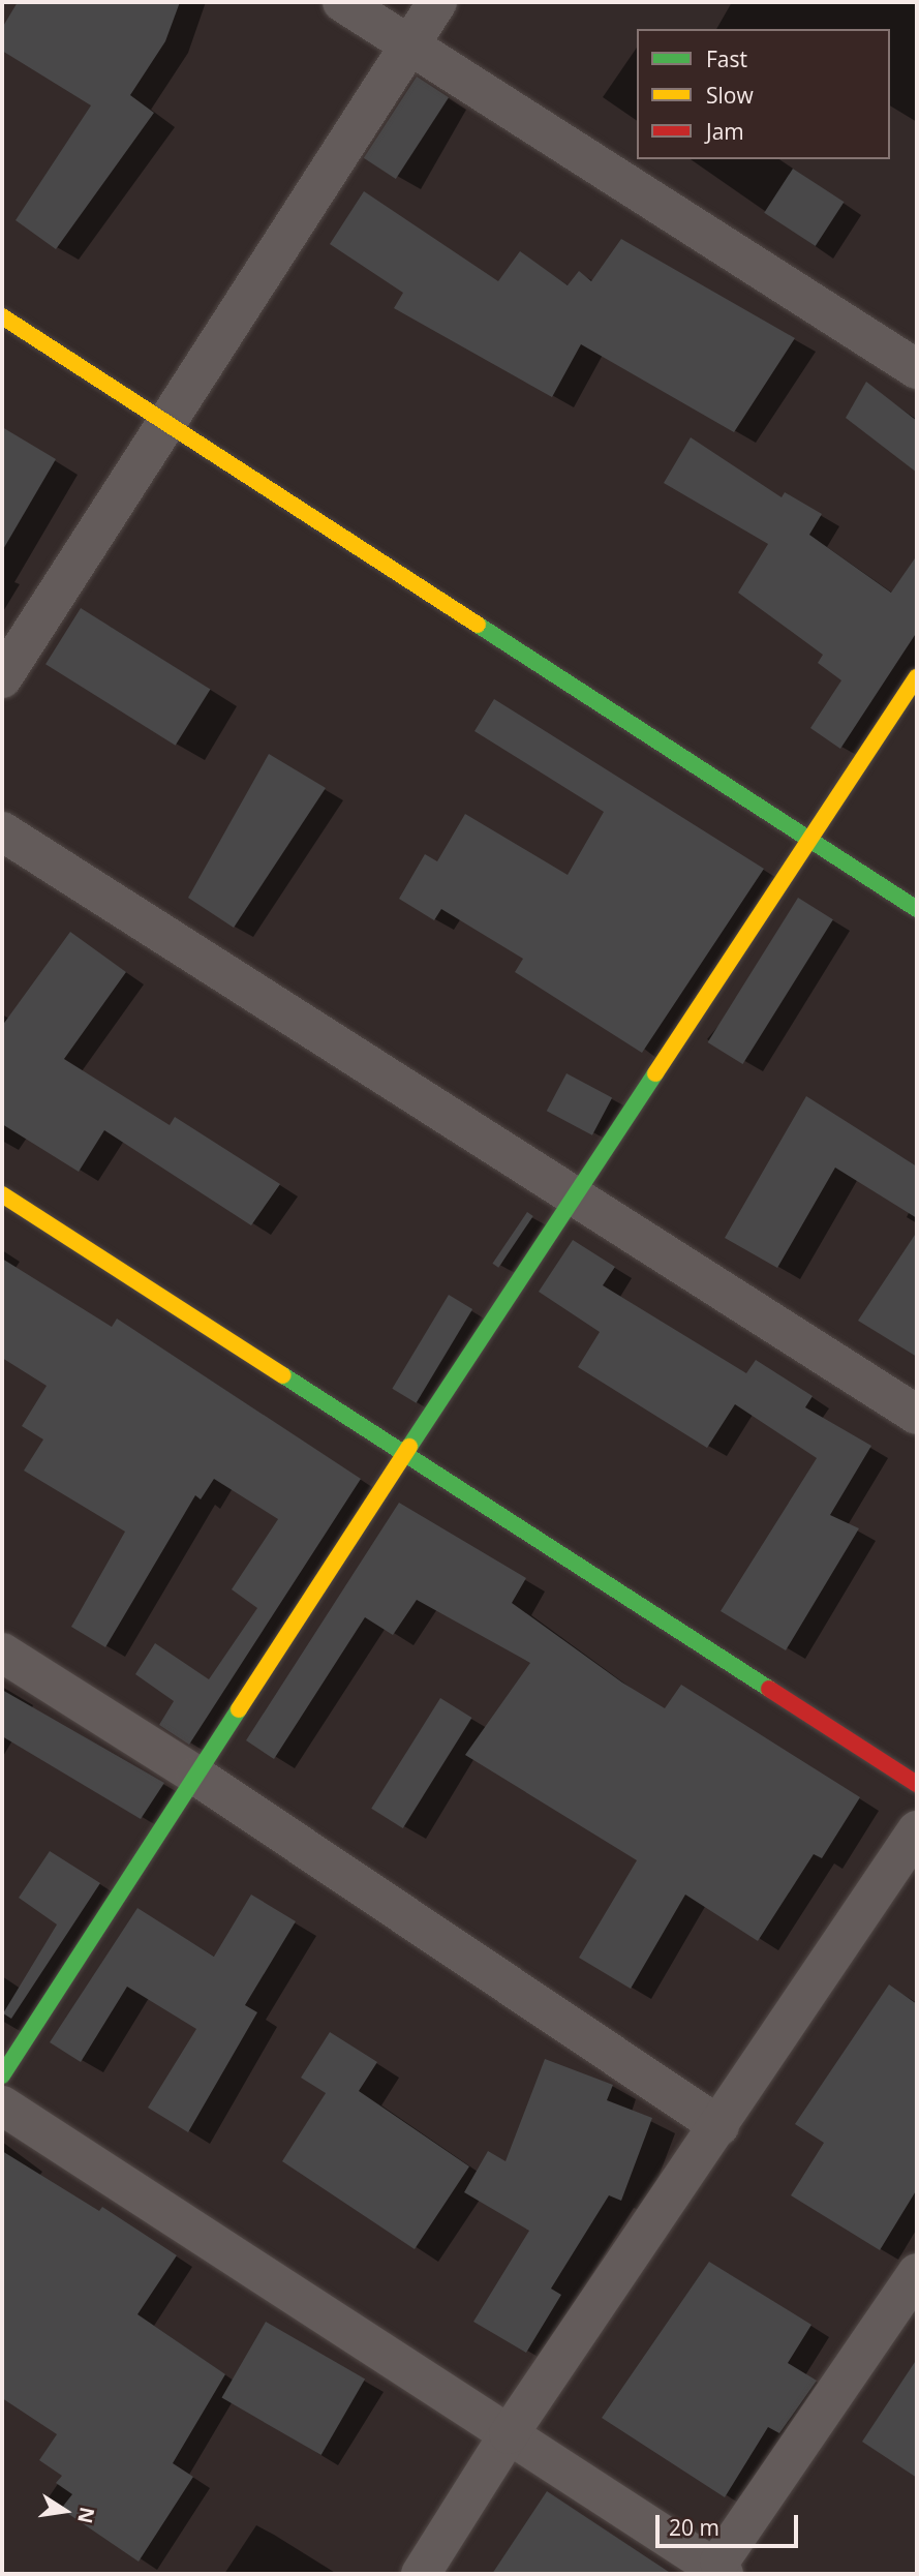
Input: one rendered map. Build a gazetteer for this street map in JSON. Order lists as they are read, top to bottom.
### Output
{
  "legend": ["Fast", "Slow", "Jam"],
  "scale_bar": "20 m",
  "north": "right"
}
